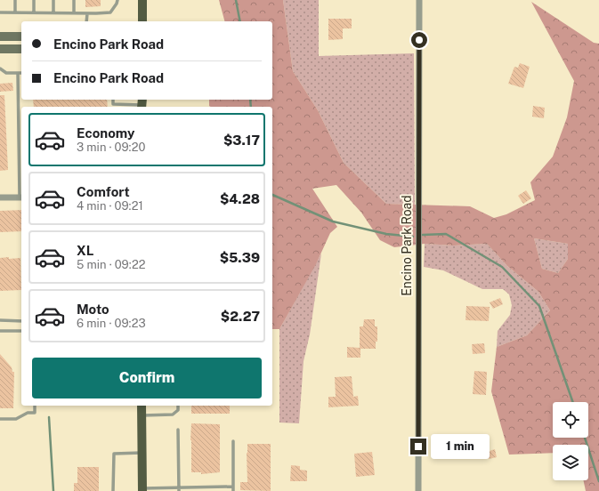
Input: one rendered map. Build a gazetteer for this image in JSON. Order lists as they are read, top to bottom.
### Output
{
  "streets": {
    "street": ["Encino Park Road"]
  },
  "page": {
    "banner": ["Encino Park Road", "Encino Park Road"],
    "list": [
      {
        "name": "Economy",
        "note": "3 min · 09:20",
        "value": "$3.17"
      },
      {
        "name": "Comfort",
        "note": "4 min · 09:21",
        "value": "$4.28"
      },
      {
        "name": "XL",
        "note": "5 min · 09:22",
        "value": "$5.39"
      },
      {
        "name": "Moto",
        "note": "6 min · 09:23",
        "value": "$2.27"
      }
    ],
    "buttons": "Confirm",
    "bubble": "1 min"
  }
}
